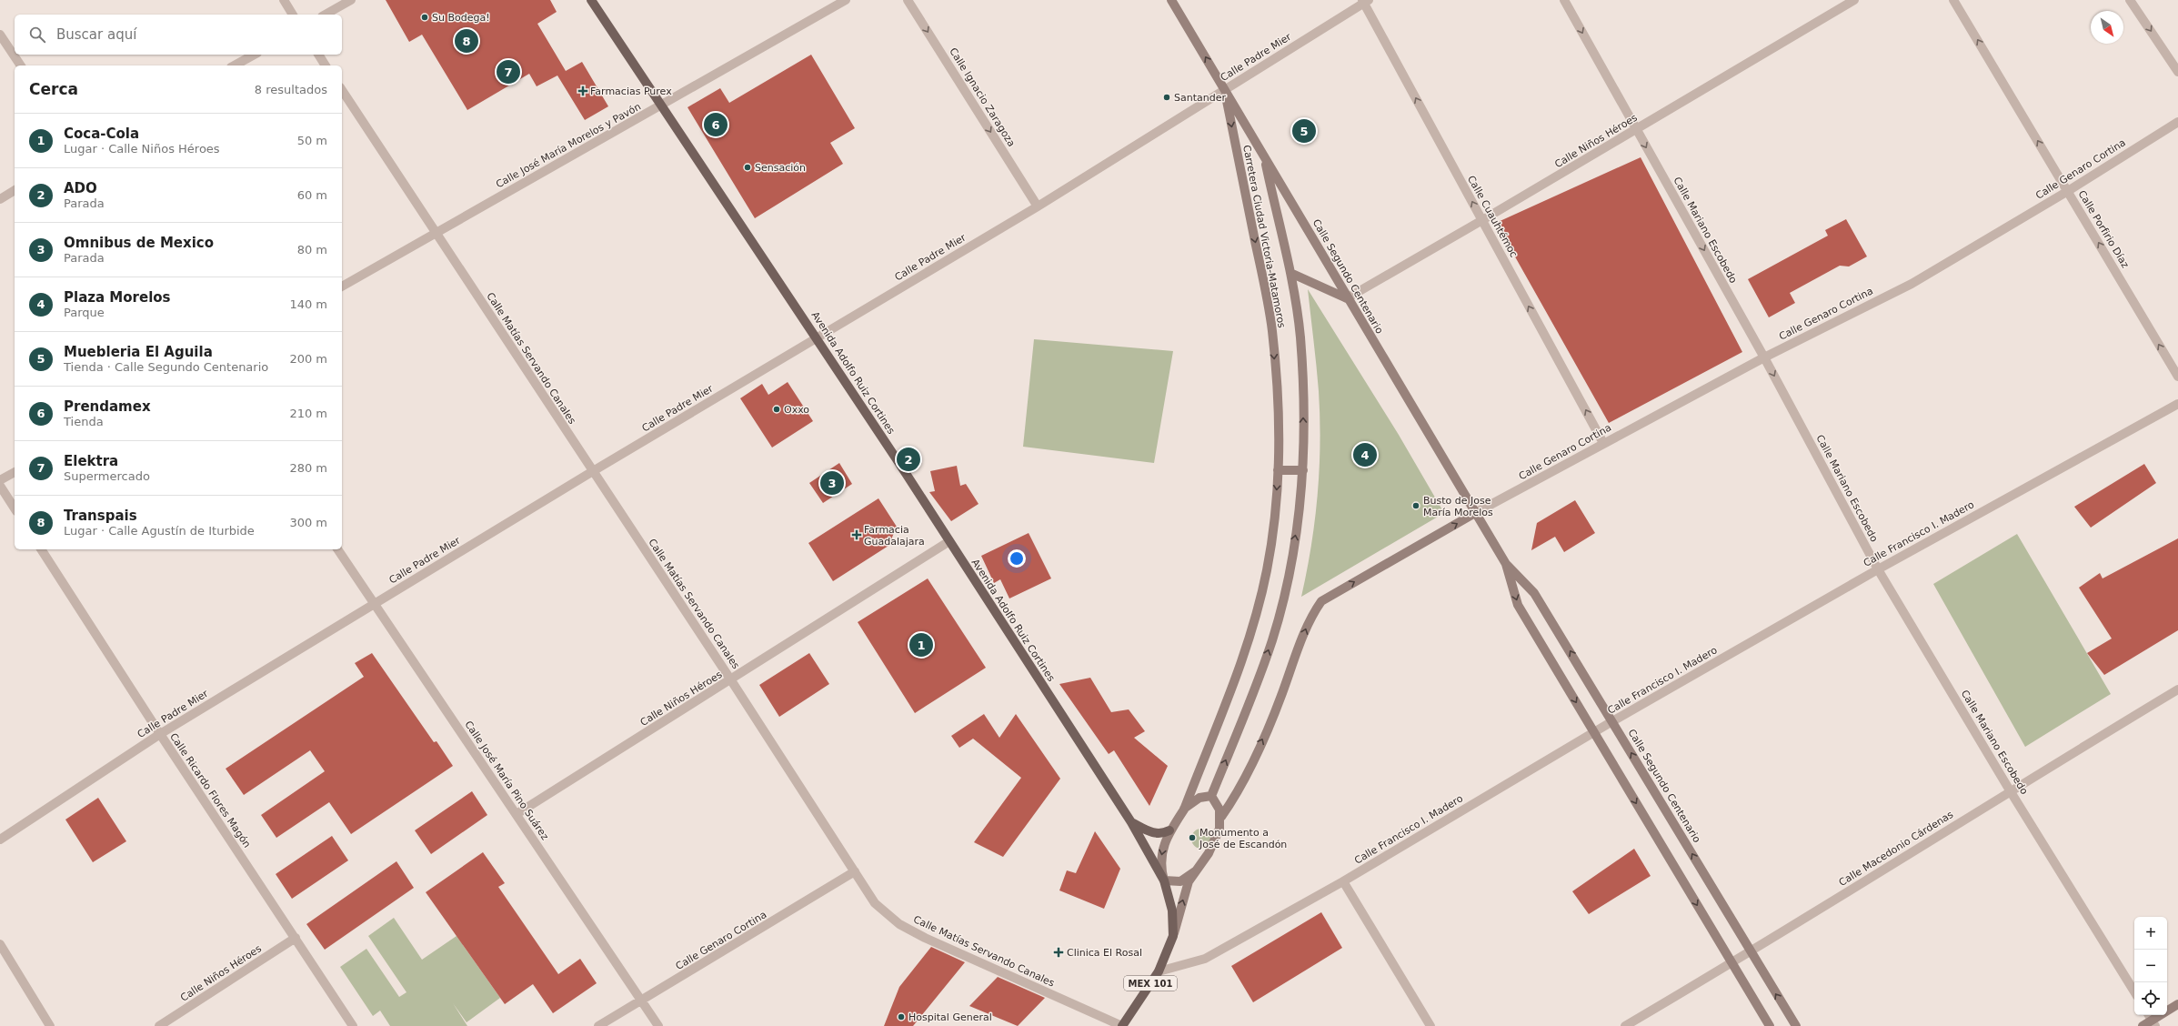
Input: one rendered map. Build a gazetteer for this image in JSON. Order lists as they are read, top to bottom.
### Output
{
  "streets": {
    "main road": ["Avenida Adolfo Ruiz Cortines", "MEX 101"],
    "street": [
      "Calle Padre Mier",
      "Calle Ignacio Zaragoza",
      "Calle Niños Héroes",
      "Calle José María Morelos y Pavón",
      "Calle Genaro Cortina",
      "Calle Cuauhtémoc",
      "Calle Porfirio Díaz",
      "Calle Mariano Escobedo",
      "Carretera Ciudad Victoria-Matamoros",
      "Calle Segundo Centenario",
      "Calle Matías Servando Canales",
      "Calle Francisco I. Madero",
      "Calle José María Pino Suárez",
      "Calle Ricardo Flores Magón",
      "Calle Macedonio Cárdenas"
    ]
  },
  "crossings": [
    ["Calle Padre Mier", "Calle Ignacio Zaragoza"],
    ["Calle Padre Mier", "Calle Cuauhtémoc"],
    ["Calle Padre Mier", "Carretera Ciudad Victoria-Matamoros"],
    ["Calle Padre Mier", "Calle Segundo Centenario"],
    ["Calle Padre Mier", "Calle Matías Servando Canales"],
    ["Calle Padre Mier", "Avenida Adolfo Ruiz Cortines"],
    ["Calle Padre Mier", "Calle José María Pino Suárez"],
    ["Calle Padre Mier", "Calle Ricardo Flores Magón"],
    ["Calle Niños Héroes", "Calle Cuauhtémoc"],
    ["Calle Niños Héroes", "Calle Mariano Escobedo"],
    ["Calle Niños Héroes", "Calle Segundo Centenario"],
    ["Calle Niños Héroes", "Calle Matías Servando Canales"],
    ["Calle Niños Héroes", "Avenida Adolfo Ruiz Cortines"],
    ["Calle Niños Héroes", "Calle José María Pino Suárez"],
    ["Calle Niños Héroes", "Calle Ricardo Flores Magón"],
    ["Calle José María Morelos y Pavón", "Calle Matías Servando Canales"],
    ["Calle José María Morelos y Pavón", "Avenida Adolfo Ruiz Cortines"],
    ["Calle Genaro Cortina", "Calle Cuauhtémoc"],
    ["Calle Genaro Cortina", "Calle Porfirio Díaz"],
    ["Calle Genaro Cortina", "Calle Mariano Escobedo"],
    ["Calle Genaro Cortina", "Calle Segundo Centenario"],
    ["Calle Genaro Cortina", "Calle Matías Servando Canales"],
    ["Calle Genaro Cortina", "Calle José María Pino Suárez"],
    ["Calle Mariano Escobedo", "Calle Francisco I. Madero"],
    ["Calle Mariano Escobedo", "Calle Macedonio Cárdenas"],
    ["Carretera Ciudad Victoria-Matamoros", "Calle Segundo Centenario"],
    ["Carretera Ciudad Victoria-Matamoros", "Avenida Adolfo Ruiz Cortines"],
    ["Calle Segundo Centenario", "Calle Francisco I. Madero"],
    ["Calle Segundo Centenario", "Calle Macedonio Cárdenas"],
    ["Calle Matías Servando Canales", "MEX 101"],
    ["Avenida Adolfo Ruiz Cortines", "MEX 101"],
    ["Calle Francisco I. Madero", "MEX 101"]
  ],
  "one_way": [
    "Calle Ignacio Zaragoza",
    "Calle Cuauhtémoc",
    "Calle Porfirio Díaz",
    "Calle Mariano Escobedo"
  ],
  "places": {
    "other": [
      "Su Bodega!",
      "Santander",
      "Sensación",
      "Oxxo",
      "Busto de Jose María Morelos",
      "Monumento a José de Escandón",
      "Hospital General"
    ],
    "health": ["Farmacias Purex", "Farmacia Guadalajara", "Clinica El Rosal"]
  },
  "north": "bottom right",
  "page": {
    "search": "Buscar aquí",
    "pins": [
      "8",
      "7",
      "6",
      "5",
      "4",
      "2",
      "3",
      "1"
    ],
    "heading": ["Cerca", "8 resultados"],
    "list": [
      {
        "mark": "1",
        "name": "Coca-Cola",
        "note": "Lugar · Calle Niños Héroes",
        "value": "50 m"
      },
      {
        "mark": "2",
        "name": "ADO",
        "note": "Parada",
        "value": "60 m"
      },
      {
        "mark": "3",
        "name": "Omnibus de Mexico",
        "note": "Parada",
        "value": "80 m"
      },
      {
        "mark": "4",
        "name": "Plaza Morelos",
        "note": "Parque",
        "value": "140 m"
      },
      {
        "mark": "5",
        "name": "Muebleria El Aguila",
        "note": "Tienda · Calle Segundo Centenario",
        "value": "200 m"
      },
      {
        "mark": "6",
        "name": "Prendamex",
        "note": "Tienda",
        "value": "210 m"
      },
      {
        "mark": "7",
        "name": "Elektra",
        "note": "Supermercado",
        "value": "280 m"
      },
      {
        "mark": "8",
        "name": "Transpais",
        "note": "Lugar · Calle Agustín de Iturbide",
        "value": "300 m"
      }
    ],
    "map_buttons": ["+", "−"]
  }
}
